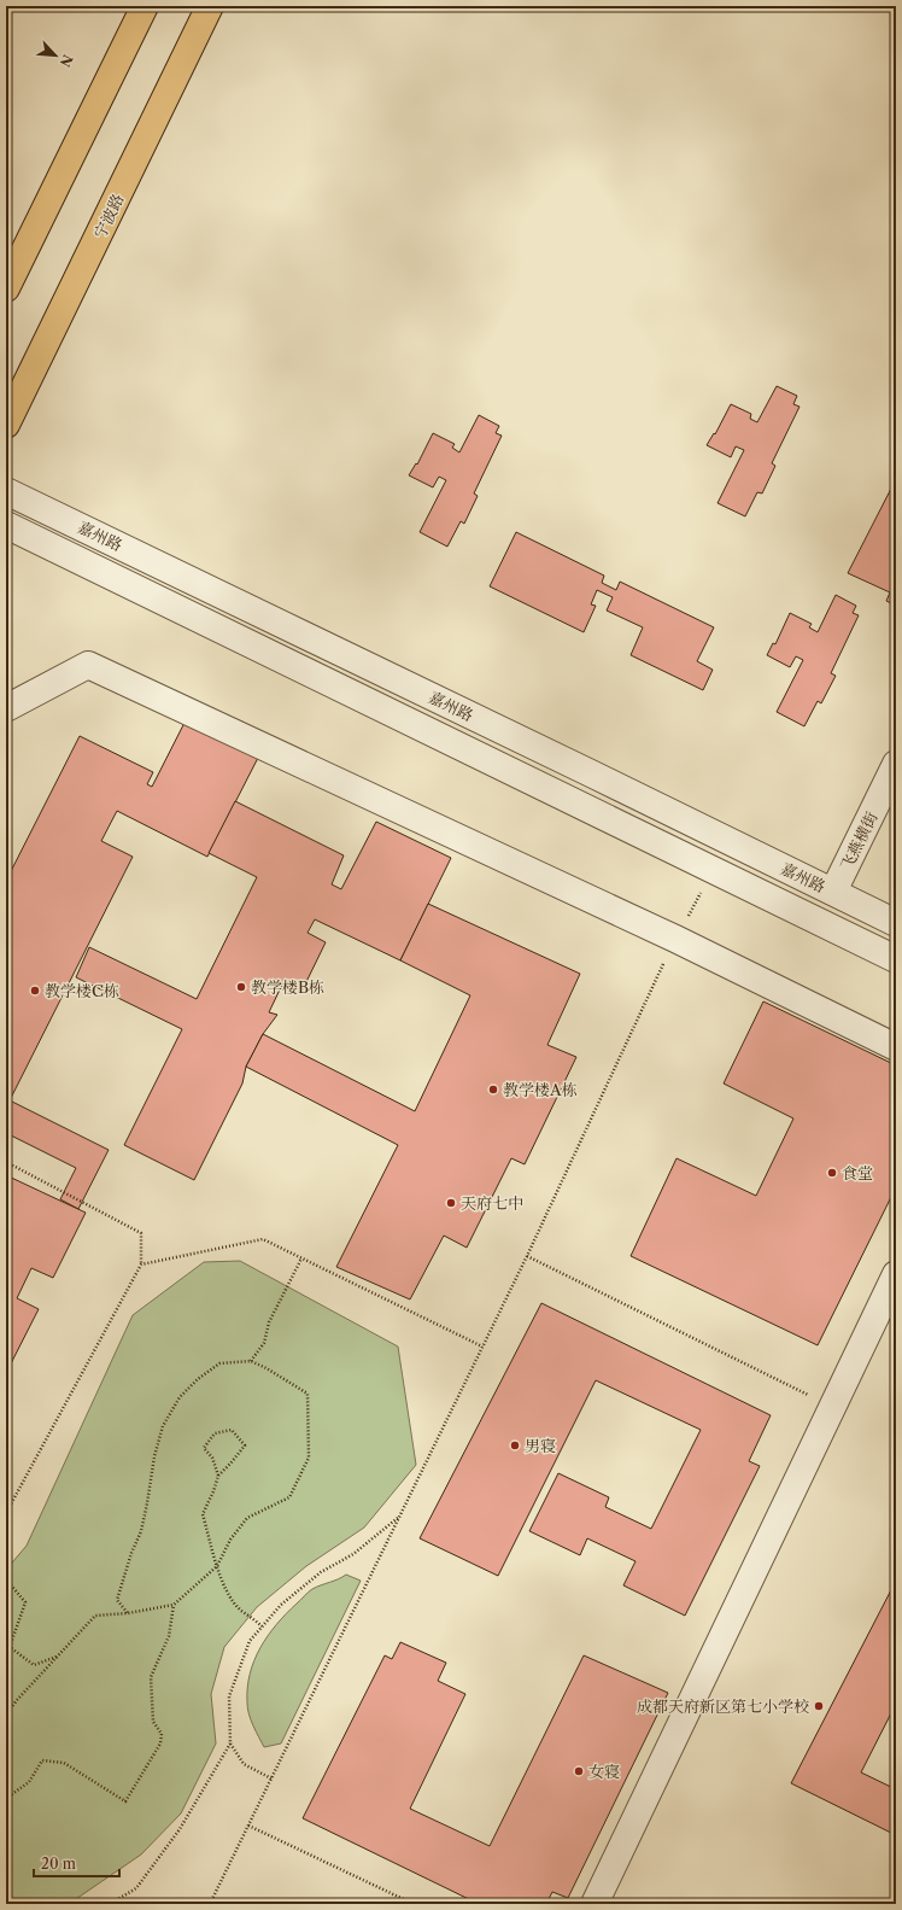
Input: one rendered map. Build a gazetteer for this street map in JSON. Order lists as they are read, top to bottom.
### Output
{
  "streets": {
    "main road": ["宁波路"],
    "street": ["嘉州路", "飞燕横街"]
  },
  "crossings": [
    ["嘉州路", "飞燕横街"]
  ],
  "places": [
    "教学楼B栋",
    "教学楼C栋",
    "教学楼A栋",
    "食堂",
    "天府七中",
    "男寝",
    "成都天府新区第七小学校",
    "女寝"
  ],
  "scale_bar": "20 m",
  "north": "bottom right"
}
